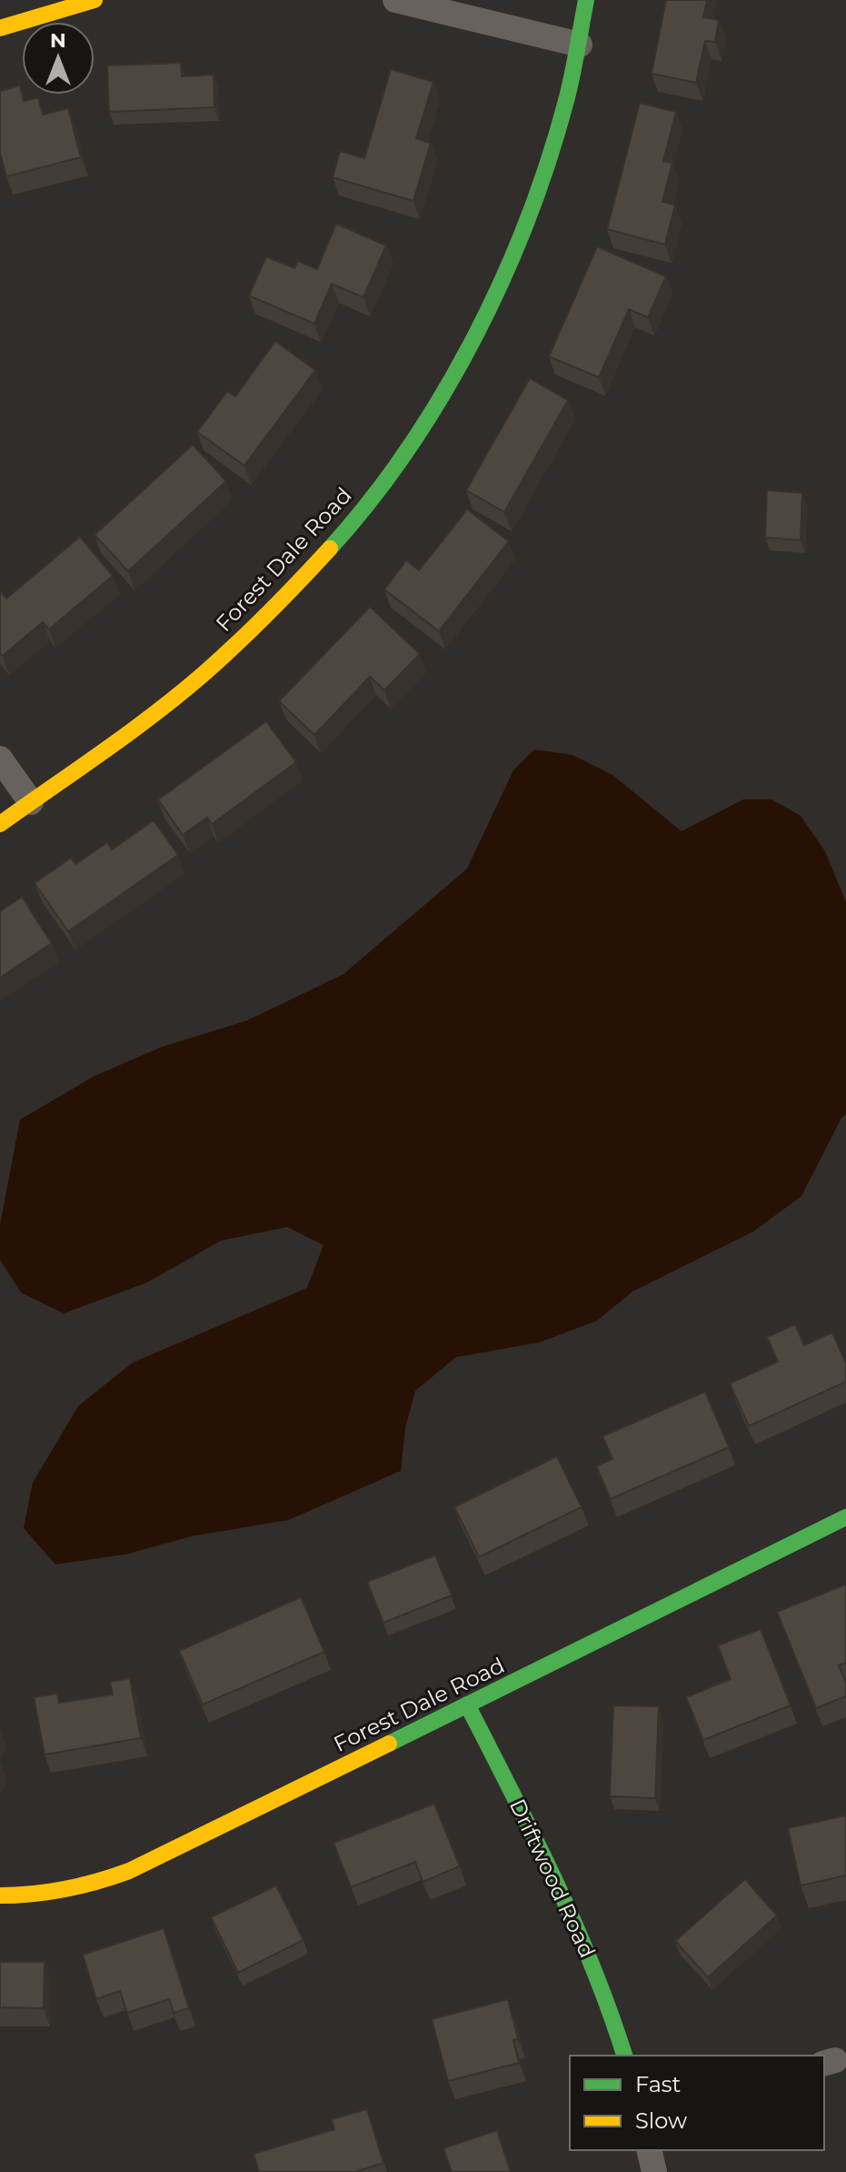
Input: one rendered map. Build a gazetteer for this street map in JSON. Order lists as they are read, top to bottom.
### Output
{
  "streets": {
    "street": ["Forest Dale Road", "Driftwood Road"]
  },
  "crossings": [
    ["Forest Dale Road", "Driftwood Road"]
  ],
  "legend": ["Fast", "Slow"],
  "north": "top"
}
